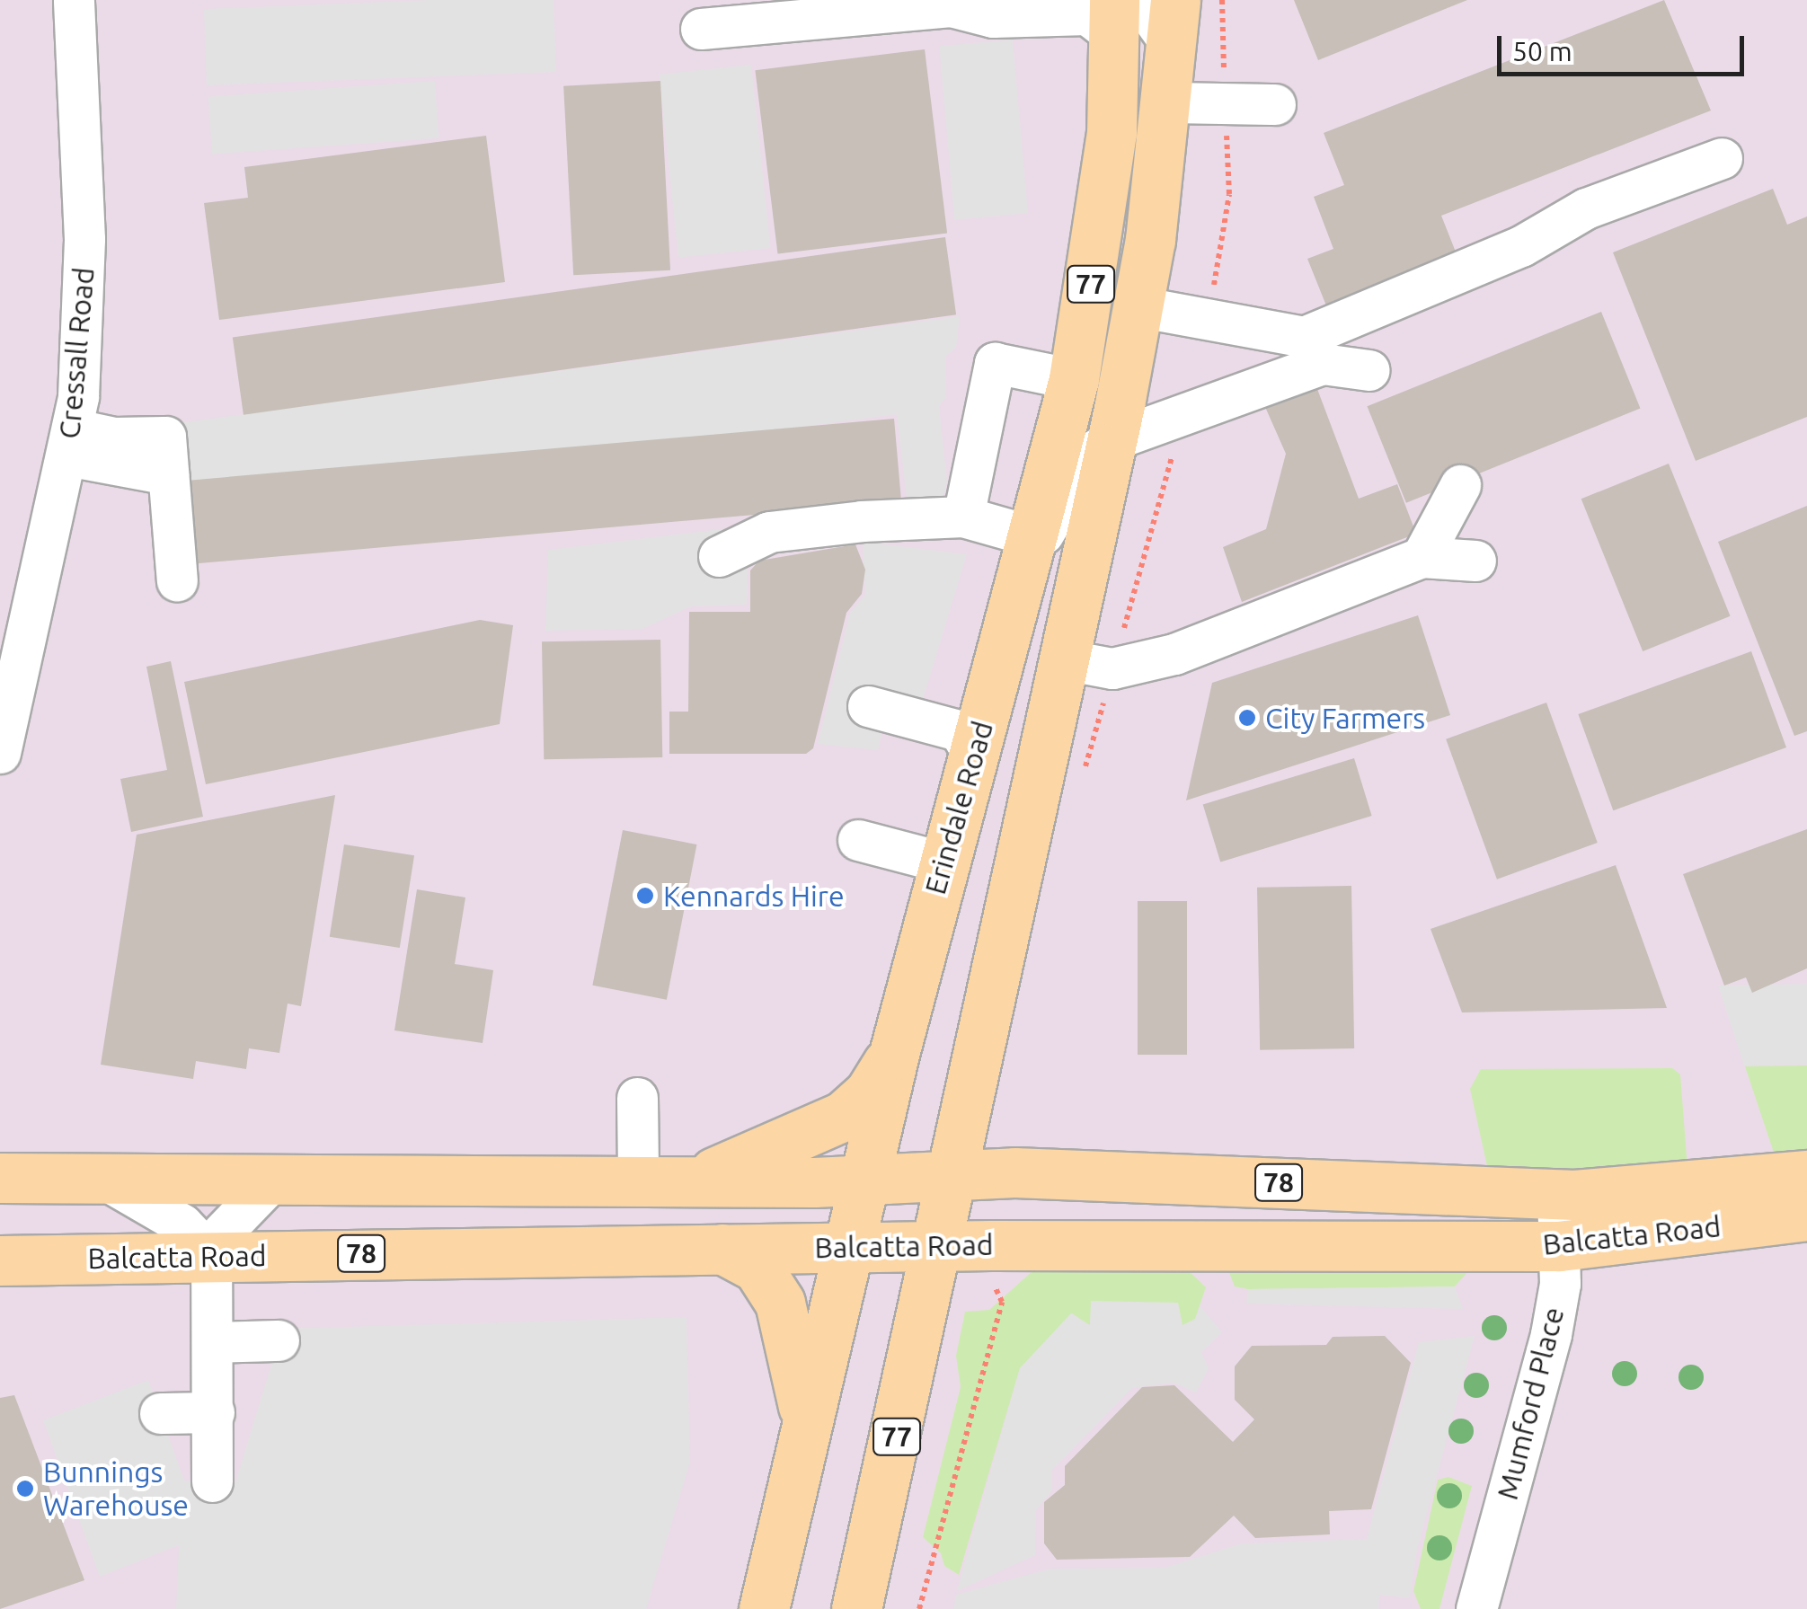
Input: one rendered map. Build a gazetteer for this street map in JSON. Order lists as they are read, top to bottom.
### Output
{
  "streets": {
    "main road": [
      "77",
      "Erindale Road",
      "78",
      "Balcatta Road"
    ],
    "street": ["Cressall Road", "Mumford Place"]
  },
  "crossings": [
    ["77", "Balcatta Road"],
    ["Erindale Road", "Balcatta Road"],
    ["Balcatta Road", "Mumford Place"]
  ],
  "places": ["City Farmers", "Kennards Hire", "Bunnings Warehouse"],
  "scale_bar": "50 m"
}
